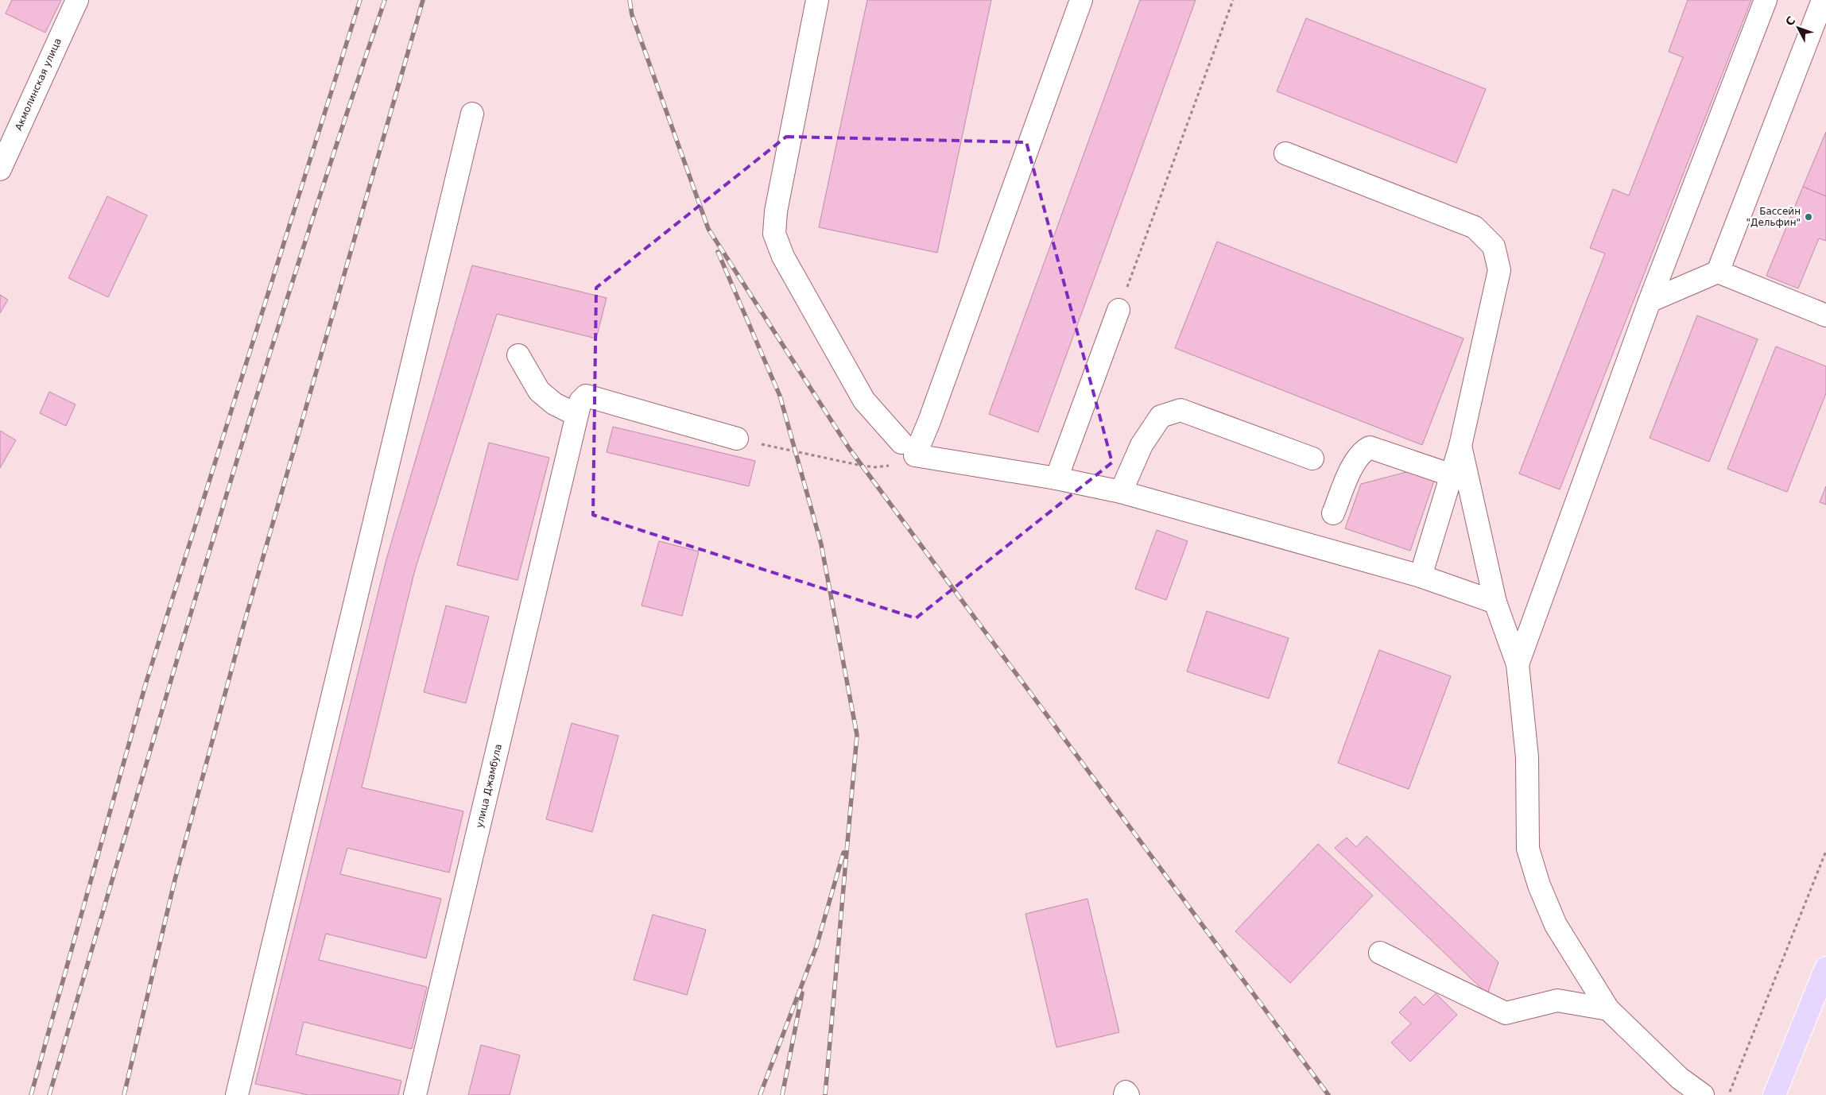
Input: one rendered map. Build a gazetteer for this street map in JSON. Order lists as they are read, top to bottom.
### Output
{
  "streets": {
    "street": ["Акмолинская улица", "улица Джамбула"]
  },
  "places": ["Бассейн \"Дельфин\""],
  "north": "top left"
}
